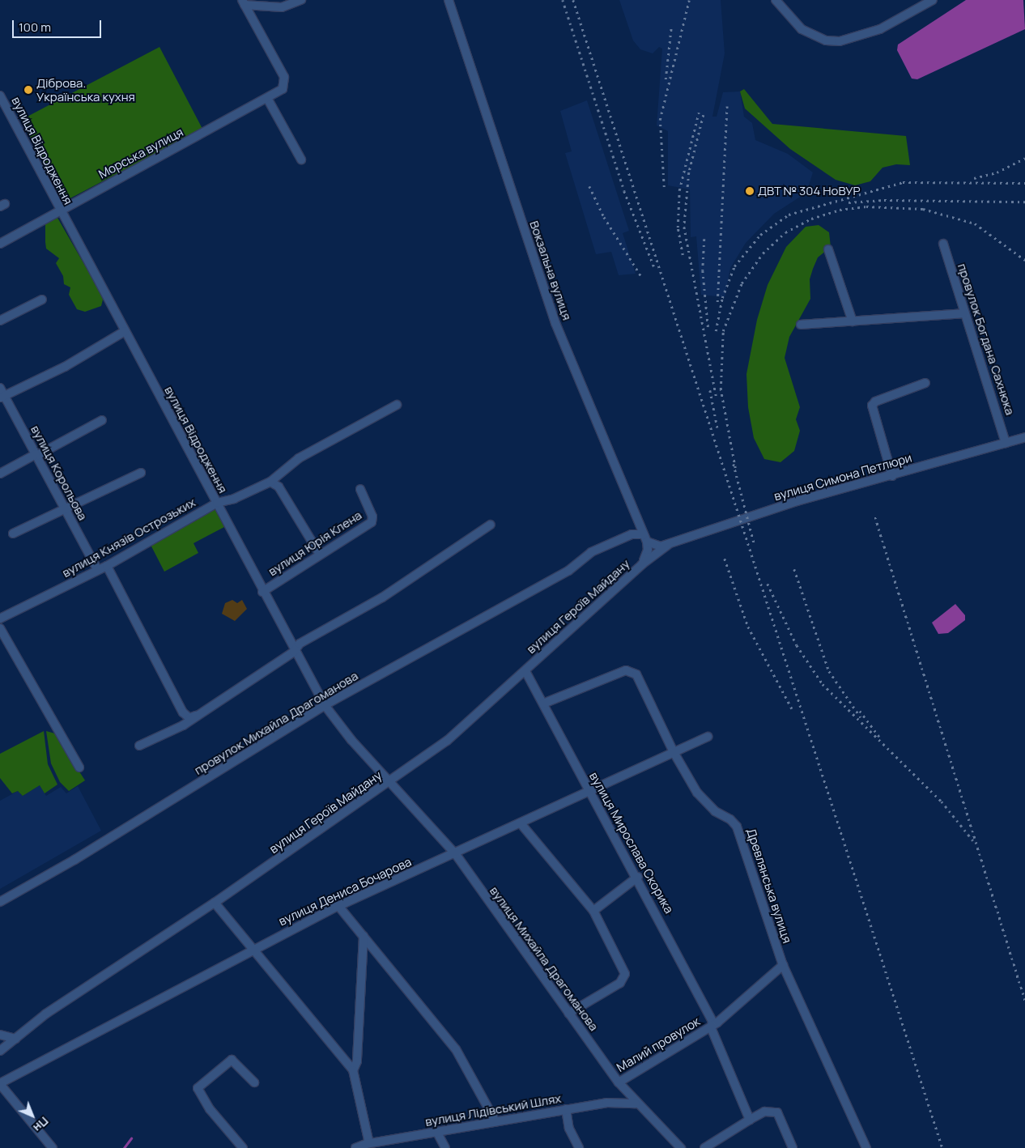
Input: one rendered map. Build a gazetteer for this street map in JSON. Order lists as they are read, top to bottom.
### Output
{
  "streets": {
    "street": [
      "вулиця Відродження",
      "Морська вулиця",
      "Вокзальна вулиця",
      "провулок Богдана Сахнюка",
      "вулиця Корольова",
      "вулиця Симона Петлюри",
      "вулиця Князів Острозьких",
      "вулиця Юрія Клена",
      "вулиця Героїв Майдану",
      "провулок Михайла Драгоманова",
      "вулиця Мирослава Скорика",
      "Древлянська вулиця",
      "вулиця Дениса Бочарова",
      "вулиця Михайла Драгоманова",
      "Малий провулок",
      "вулиця Лідівський Шлях"
    ]
  },
  "crossings": [
    ["вулиця Відродження", "Морська вулиця"],
    ["вулиця Відродження", "вулиця Князів Острозьких"],
    ["вулиця Відродження", "вулиця Юрія Клена"],
    ["вулиця Відродження", "вулиця Героїв Майдану"],
    ["вулиця Відродження", "провулок Михайла Драгоманова"],
    ["вулиця Відродження", "вулиця Михайла Драгоманова"],
    ["Вокзальна вулиця", "провулок Михайла Драгоманова"],
    ["провулок Богдана Сахнюка", "вулиця Симона Петлюри"],
    ["вулиця Корольова", "вулиця Князів Острозьких"],
    ["вулиця Симона Петлюри", "вулиця Героїв Майдану"],
    ["вулиця Симона Петлюри", "провулок Михайла Драгоманова"],
    ["вулиця Героїв Майдану", "провулок Михайла Драгоманова"],
    ["вулиця Героїв Майдану", "вулиця Мирослава Скорика"],
    ["вулиця Героїв Майдану", "вулиця Михайла Драгоманова"],
    ["вулиця Мирослава Скорика", "Древлянська вулиця"],
    ["вулиця Мирослава Скорика", "вулиця Дениса Бочарова"],
    ["вулиця Мирослава Скорика", "Малий провулок"],
    ["Древлянська вулиця", "вулиця Дениса Бочарова"],
    ["Древлянська вулиця", "Малий провулок"],
    ["вулиця Дениса Бочарова", "вулиця Михайла Драгоманова"],
    ["вулиця Михайла Драгоманова", "Малий провулок"],
    ["вулиця Михайла Драгоманова", "вулиця Лідівський Шлях"]
  ],
  "places": ["Діброва. Українська кухня", "ДВТ № 304 НоВУР"],
  "scale_bar": "100 m",
  "north": "bottom right"
}
